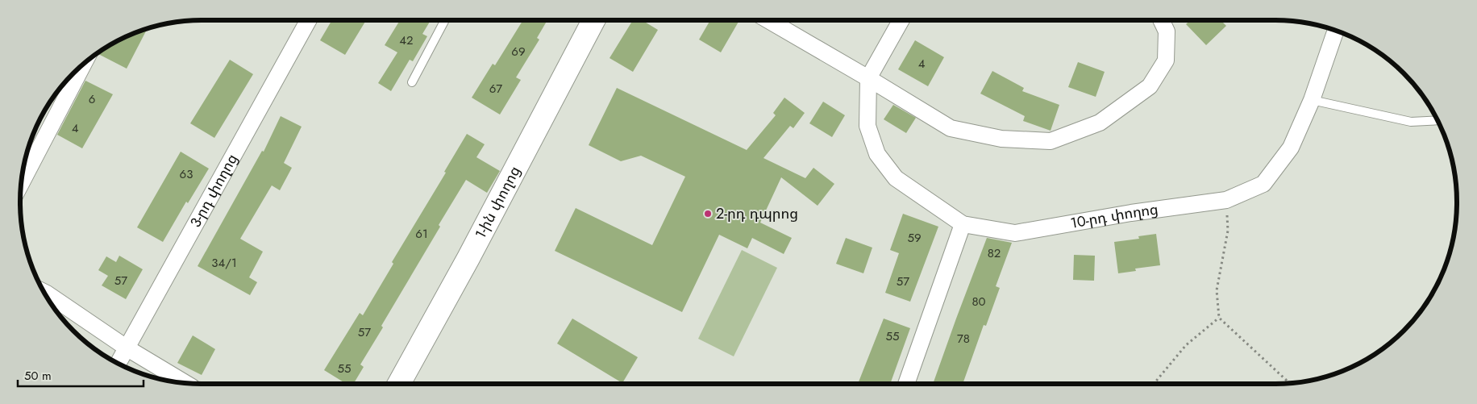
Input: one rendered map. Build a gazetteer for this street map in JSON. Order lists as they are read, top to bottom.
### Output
{
  "streets": {
    "main road": ["1-ին փողոց"],
    "street": ["3-րդ փողոց", "10-րդ փողոց"]
  },
  "places": ["2-րդ դպրոց"],
  "house_numbers": [
    "42",
    "69",
    "4",
    "67",
    "6",
    "4",
    "63",
    "61",
    "59",
    "82",
    "34/1",
    "57",
    "57",
    "80",
    "57",
    "55",
    "78",
    "55"
  ],
  "scale_bar": "50 m"
}
